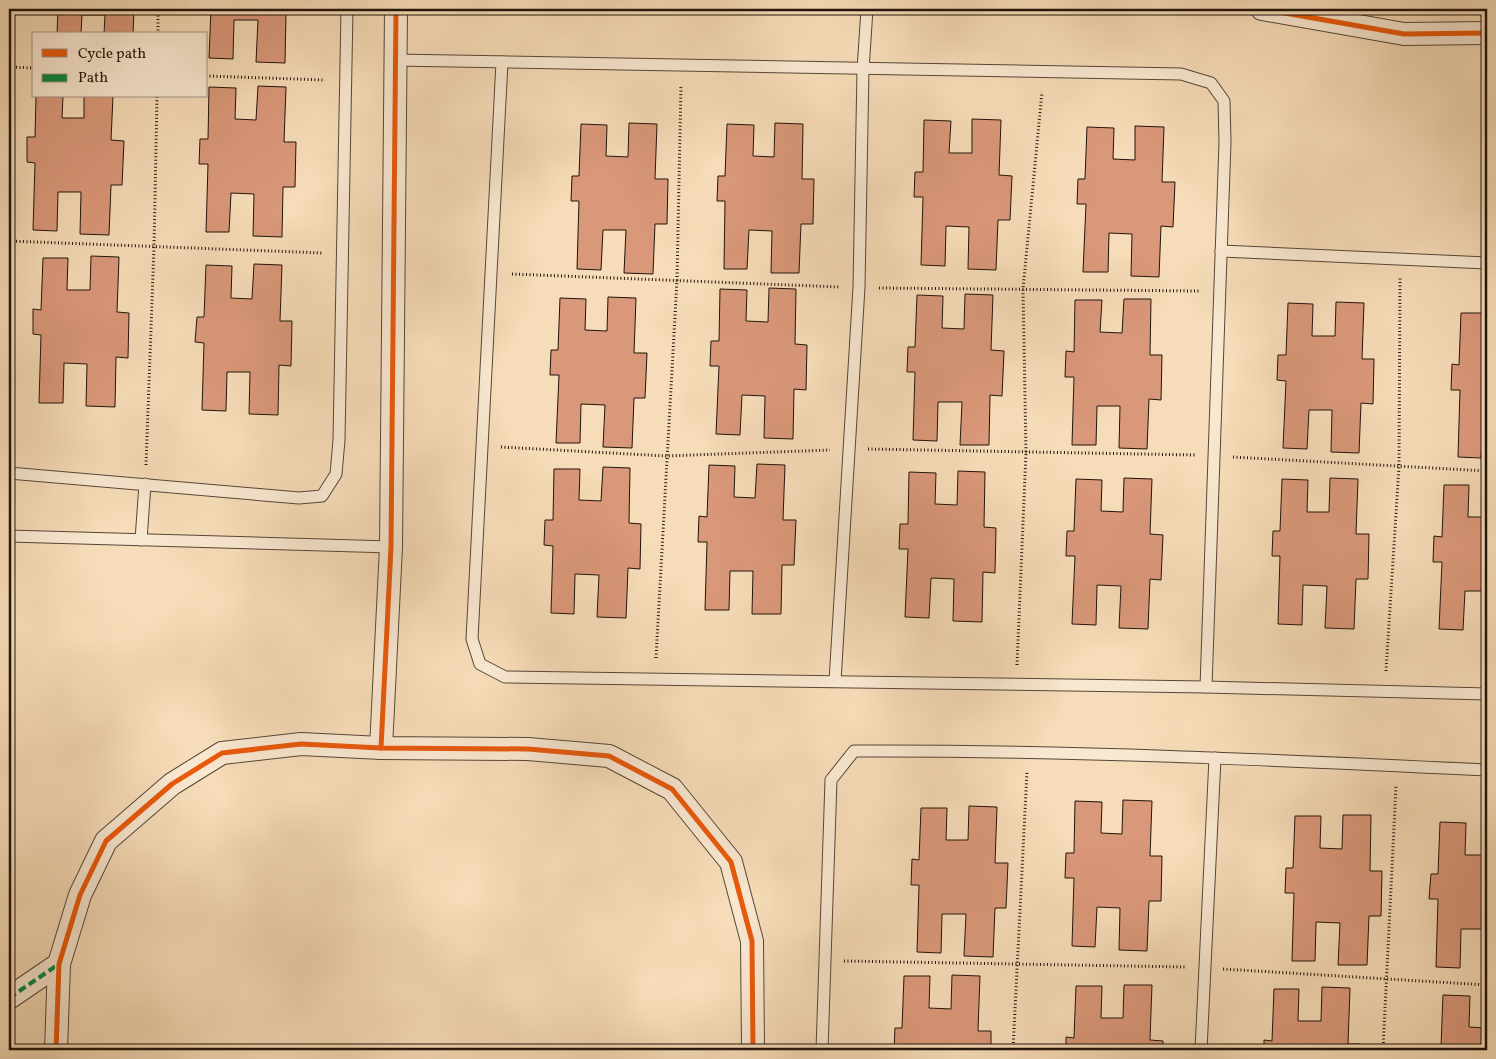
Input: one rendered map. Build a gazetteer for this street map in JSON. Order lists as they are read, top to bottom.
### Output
{
  "legend": ["Cycle path", "Path"]
}
